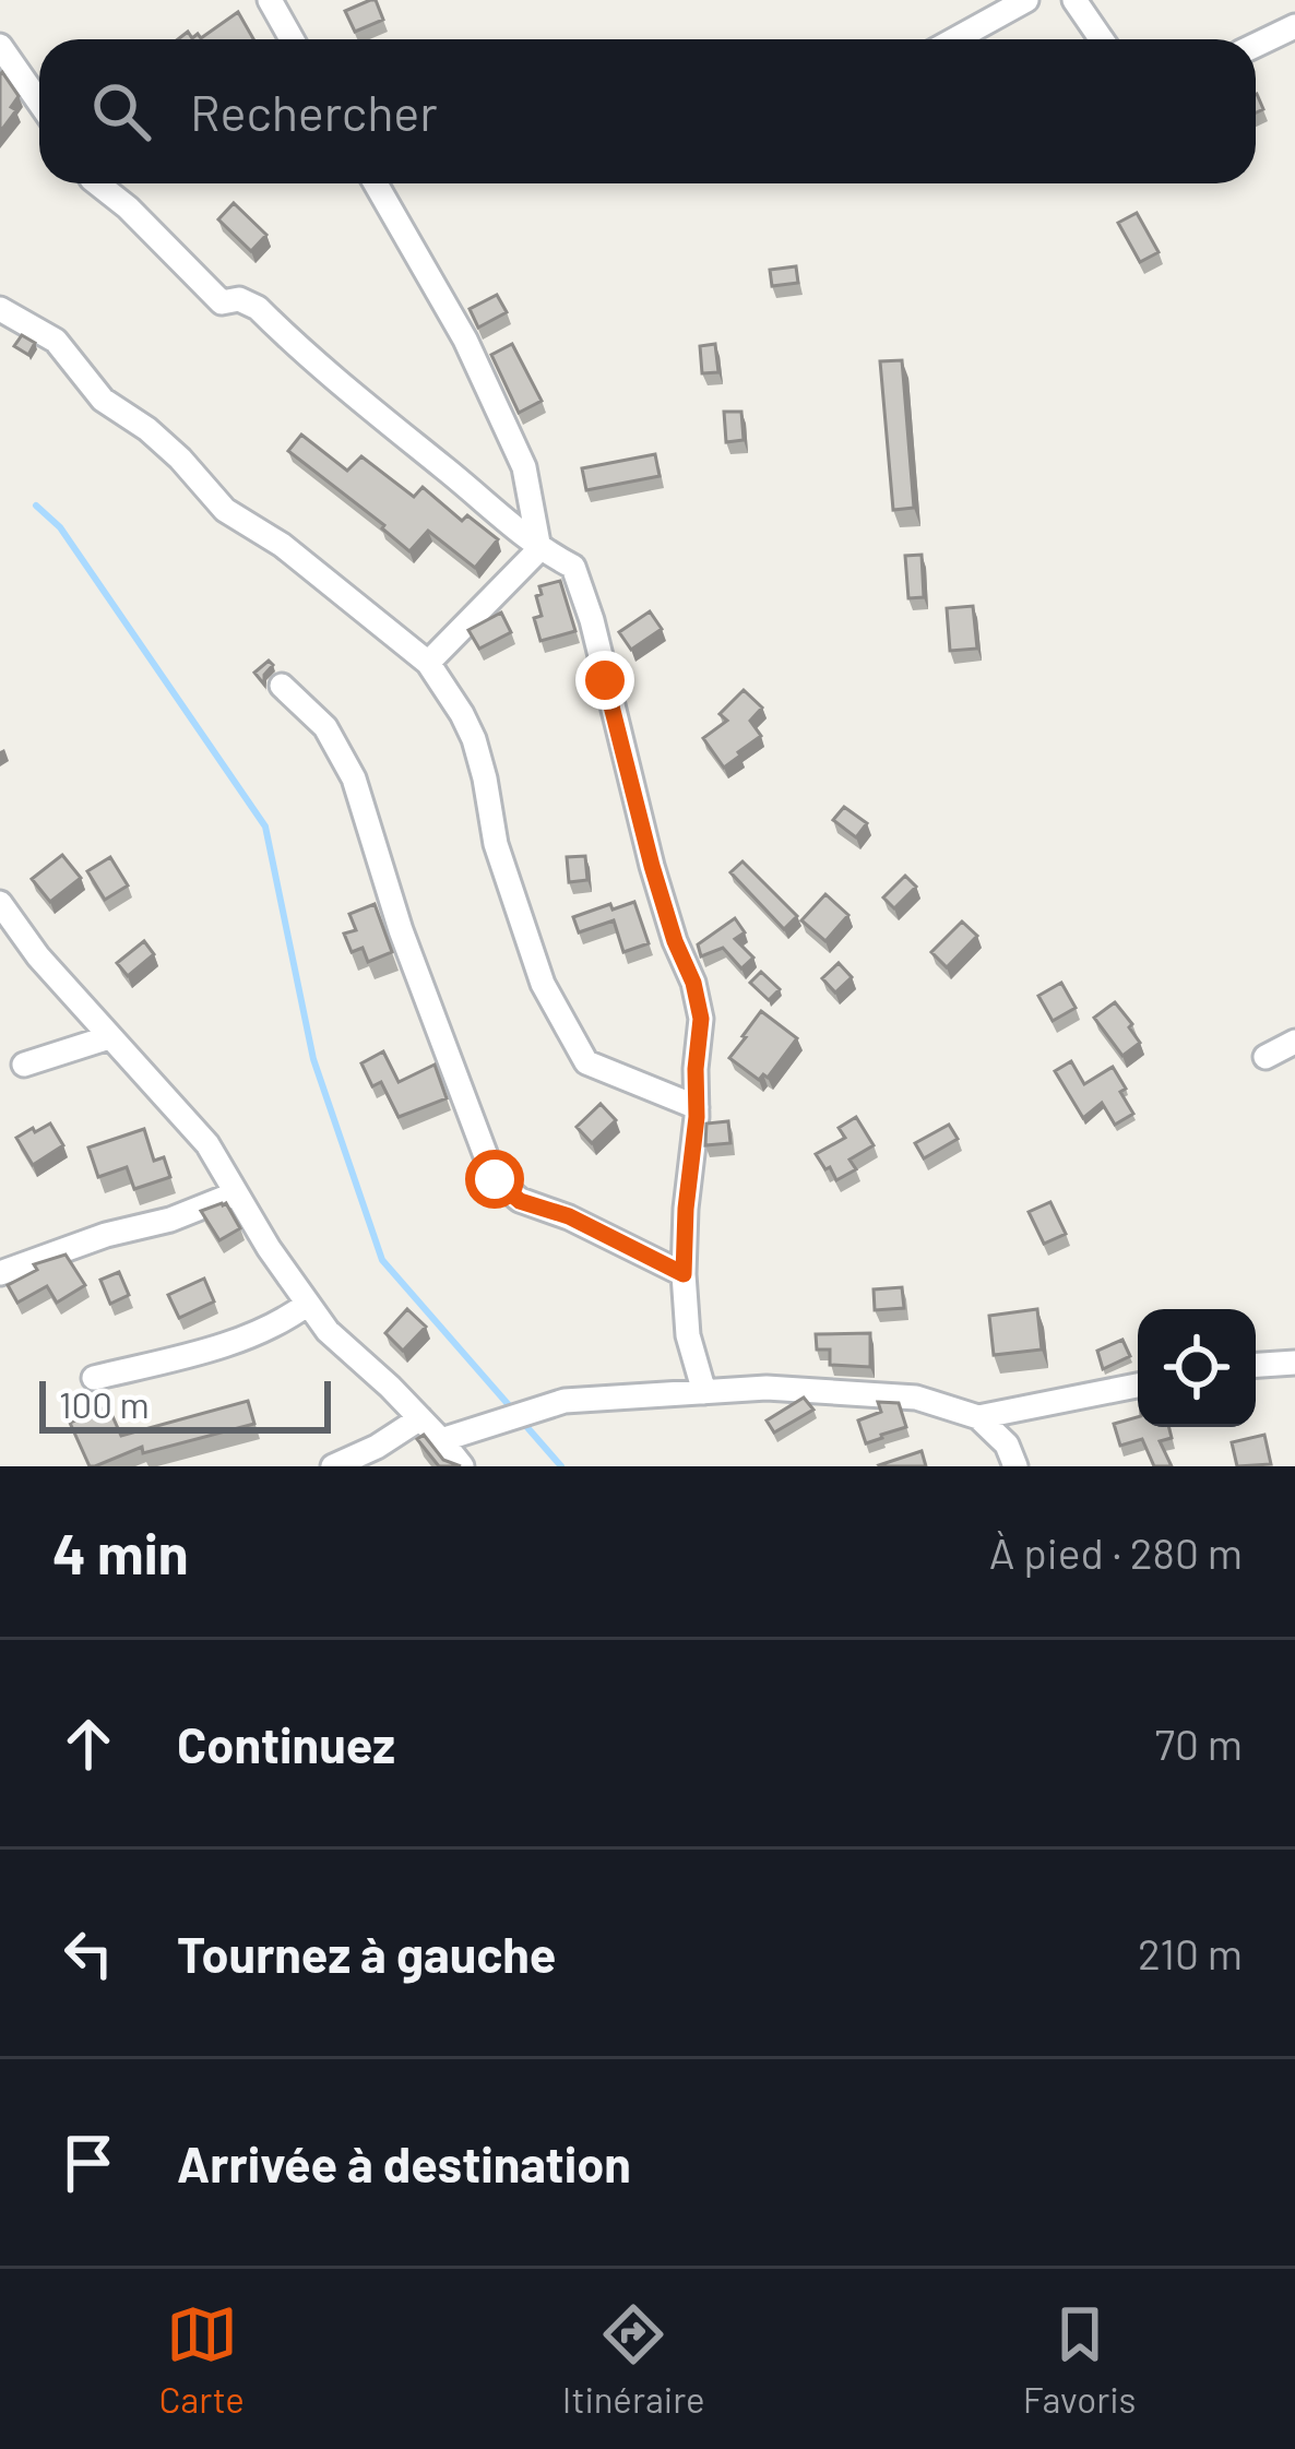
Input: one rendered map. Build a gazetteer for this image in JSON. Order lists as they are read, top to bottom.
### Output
{
  "scale_bar": "100 m",
  "page": {
    "search": "Rechercher",
    "scale": "100 m",
    "heading": ["4 min", "À pied · 280 m"],
    "list": [
      ["Continuez", "70 m"],
      ["Tournez à gauche", "210 m"],
      "Arrivée à destination"
    ],
    "nav": ["Carte", "Itinéraire", "Favoris"]
  }
}
